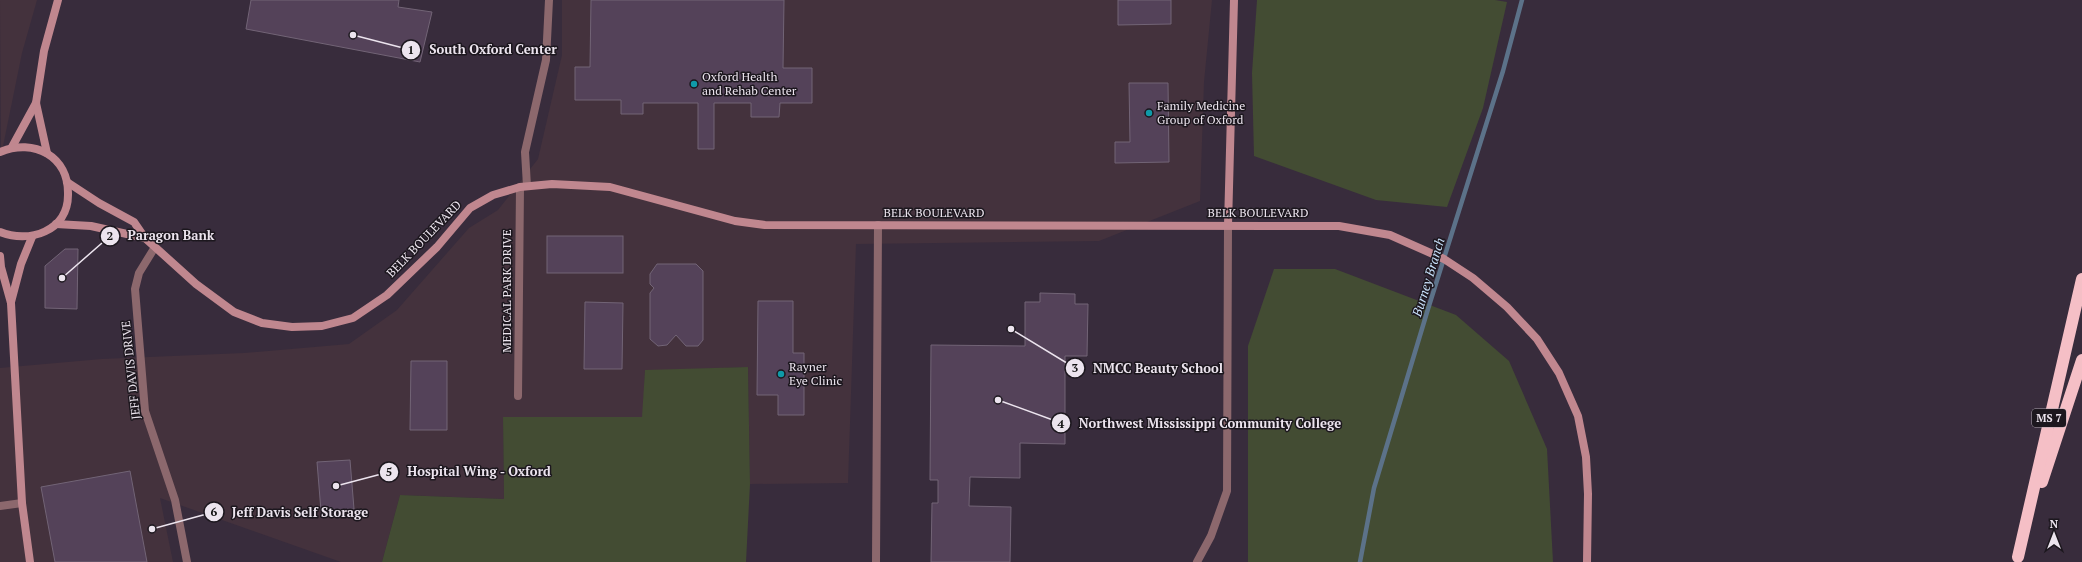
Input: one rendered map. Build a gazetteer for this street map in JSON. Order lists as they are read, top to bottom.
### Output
{
  "streets": {
    "highway": ["MS 7"],
    "street": ["BELK BOULEVARD", "MEDICAL PARK DRIVE", "JEFF DAVIS DRIVE"]
  },
  "crossings": [
    ["BELK BOULEVARD", "MEDICAL PARK DRIVE"],
    ["BELK BOULEVARD", "JEFF DAVIS DRIVE"]
  ],
  "water": ["Burney Branch"],
  "places": [
    "South Oxford Center",
    "Oxford Health and Rehab Center",
    "Family Medicine Group of Oxford",
    "Paragon Bank",
    "NMCC Beauty School",
    "Rayner Eye Clinic",
    "Northwest Mississippi Community College",
    "Hospital Wing - Oxford",
    "Jeff Davis Self Storage"
  ],
  "north": "top"
}
